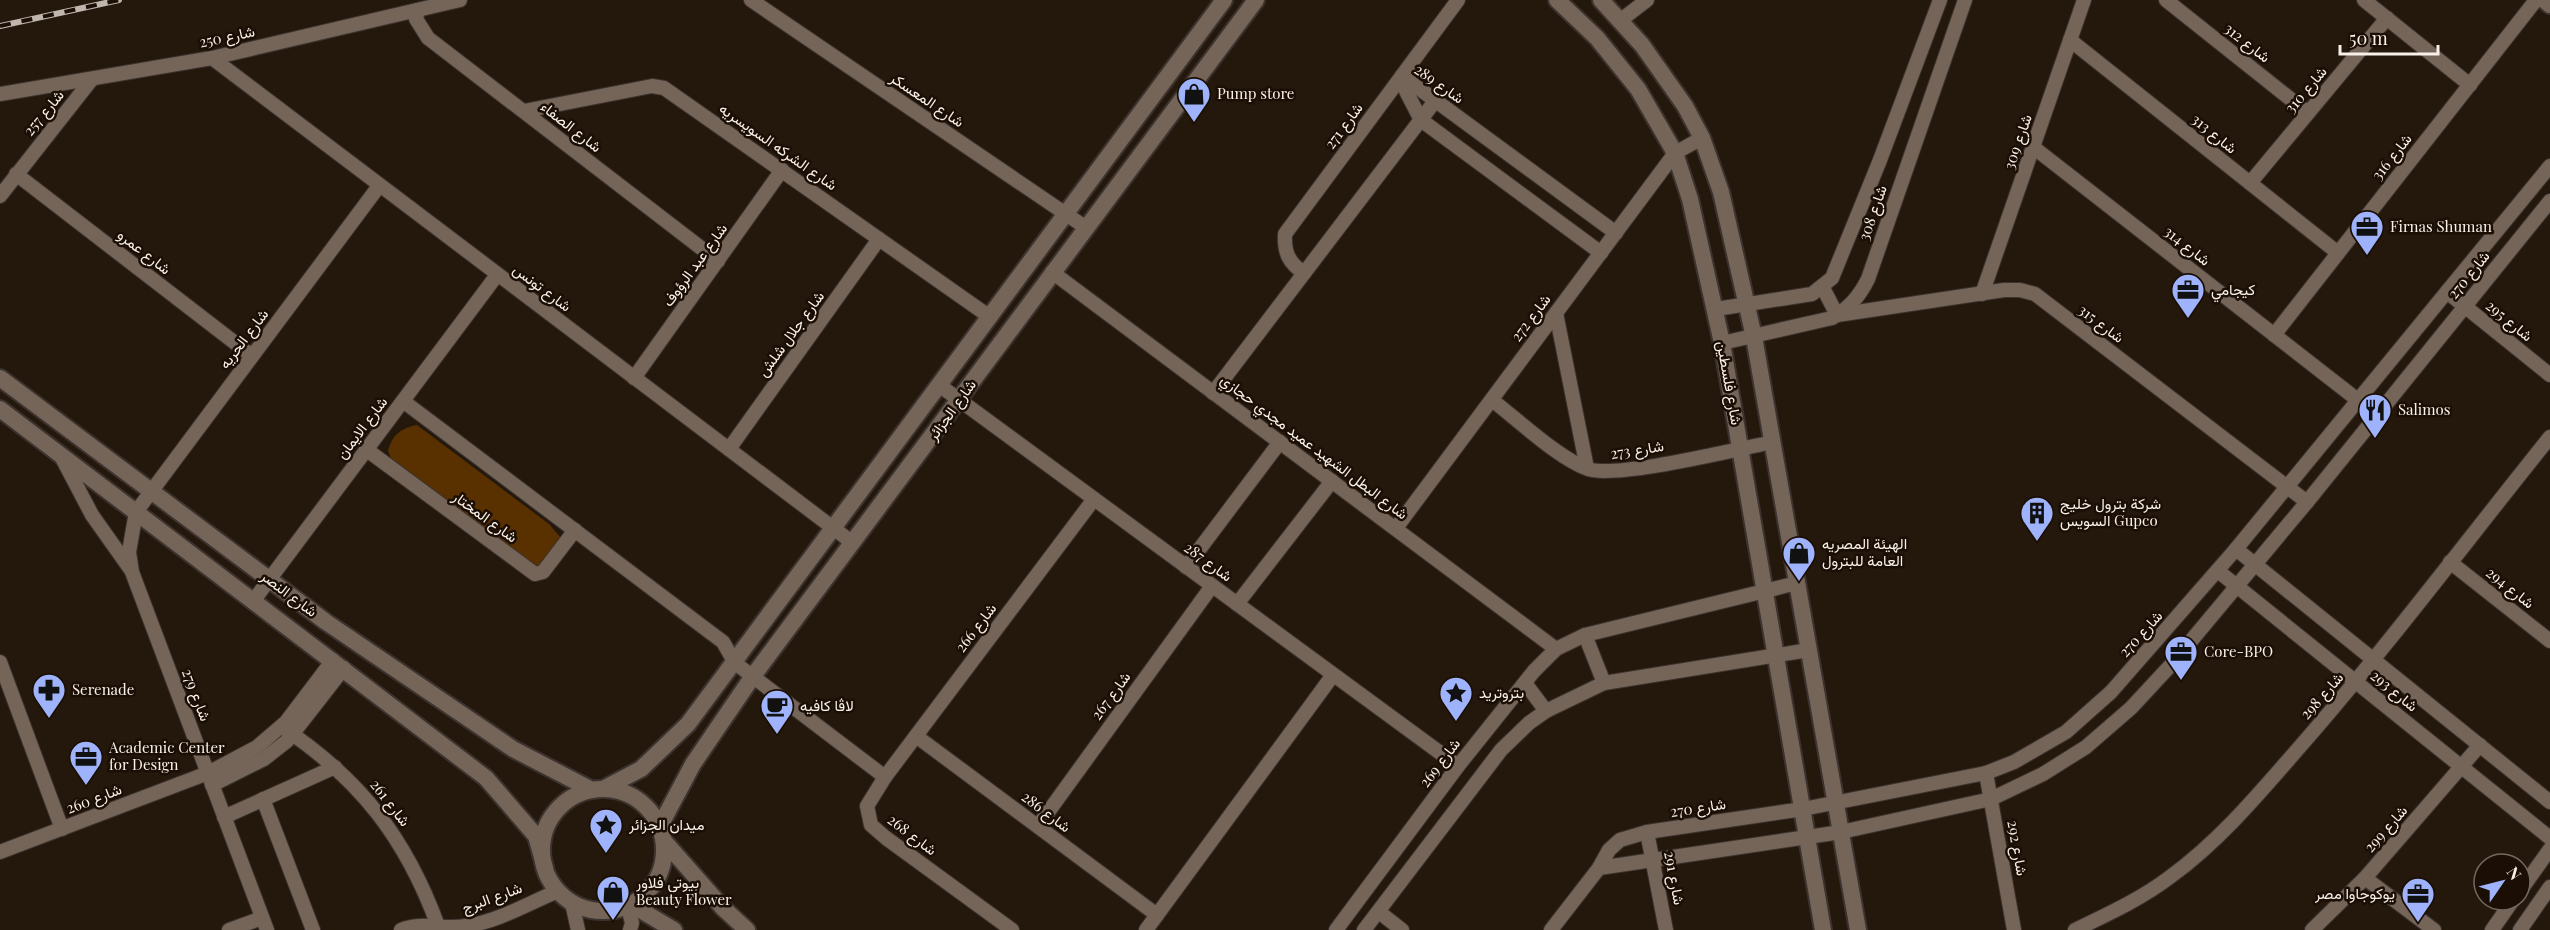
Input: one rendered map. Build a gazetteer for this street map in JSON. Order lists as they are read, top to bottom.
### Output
{
  "streets": {
    "street": [
      "شارع 250",
      "شارع 312",
      "شارع 289",
      "شارع 310",
      "شارع المعسكر",
      "شارع 257",
      "شارع 271",
      "شارع الصفاء",
      "شارع 313",
      "شارع 309",
      "شارع الشركه السويسريه",
      "شارع 316",
      "شارع 308",
      "شارع 314",
      "شارع عمرو",
      "شارع عبد الرؤوف",
      "شارع 270",
      "شارع تونس",
      "شارع 272",
      "شارع 295",
      "شارع 315",
      "شارع جلال شلش",
      "شارع الحريه",
      "شارع فلسطين",
      "شارع الجزائر",
      "شارع الايمان",
      "شارع البطل الشهيد عميد مجدي حجازي",
      "شارع 273",
      "شارع المختار",
      "شارع 287",
      "شارع 294",
      "شارع النصر",
      "شارع 266",
      "شارع 293",
      "شارع 279",
      "شارع 267",
      "شارع 298",
      "شارع 269",
      "شارع 260",
      "شارع 261",
      "شارع 286",
      "شارع 299",
      "شارع 268",
      "شارع 292",
      "شارع 291",
      "شارع البرج"
    ]
  },
  "crossings": [
    ["شارع 250", "شارع 257"],
    ["شارع 250", "شارع الصفاء"],
    ["شارع 250", "شارع تونس"],
    ["شارع 312", "شارع 310"],
    ["شارع 289", "شارع 271"],
    ["شارع 289", "شارع 272"],
    ["شارع 310", "شارع 313"],
    ["شارع المعسكر", "شارع الجزائر"],
    ["شارع 257", "شارع عمرو"],
    ["شارع الصفاء", "شارع الشركه السويسريه"],
    ["شارع الصفاء", "شارع عبد الرؤوف"],
    ["شارع 313", "شارع 309"],
    ["شارع 313", "شارع 316"],
    ["شارع 309", "شارع 314"],
    ["شارع 309", "شارع 315"],
    ["شارع الشركه السويسريه", "شارع عبد الرؤوف"],
    ["شارع الشركه السويسريه", "شارع جلال شلش"],
    ["شارع الشركه السويسريه", "شارع الجزائر"],
    ["شارع 316", "شارع 314"],
    ["شارع 308", "شارع 315"],
    ["شارع 308", "شارع فلسطين"],
    ["شارع 314", "شارع 270"],
    ["شارع عمرو", "شارع الحريه"],
    ["شارع عبد الرؤوف", "شارع تونس"],
    ["شارع 270", "شارع 295"],
    ["شارع 270", "شارع 315"],
    ["شارع 270", "شارع فلسطين"],
    ["شارع 270", "شارع 293"],
    ["شارع 270", "شارع 292"],
    ["شارع 270", "شارع 291"],
    ["شارع تونس", "شارع جلال شلش"],
    ["شارع تونس", "شارع الحريه"],
    ["شارع تونس", "شارع الجزائر"],
    ["شارع تونس", "شارع الايمان"],
    ["شارع 272", "شارع فلسطين"],
    ["شارع 272", "شارع البطل الشهيد عميد مجدي حجازي"],
    ["شارع 272", "شارع 273"],
    ["شارع الحريه", "شارع النصر"],
    ["شارع الحريه", "شارع 279"],
    ["شارع فلسطين", "شارع 273"],
    ["شارع فلسطين", "شارع 269"],
    ["شارع الجزائر", "شارع البطل الشهيد عميد مجدي حجازي"],
    ["شارع الجزائر", "شارع 287"],
    ["شارع الجزائر", "شارع النصر"],
    ["شارع الجزائر", "شارع البرج"],
    ["شارع الايمان", "شارع المختار"],
    ["شارع الايمان", "شارع النصر"],
    ["شارع البطل الشهيد عميد مجدي حجازي", "شارع 269"],
    ["شارع 287", "شارع 266"],
    ["شارع 287", "شارع 267"],
    ["شارع 287", "شارع 269"],
    ["شارع 294", "شارع 298"],
    ["شارع النصر", "شارع 279"],
    ["شارع النصر", "شارع 260"],
    ["شارع النصر", "شارع البرج"],
    ["شارع 266", "شارع 286"],
    ["شارع 266", "شارع 268"],
    ["شارع 293", "شارع 298"],
    ["شارع 293", "شارع 299"],
    ["شارع 279", "شارع 260"],
    ["شارع 267", "شارع 286"],
    ["شارع 260", "شارع 261"],
    ["شارع 261", "شارع البرج"]
  ],
  "places": {
    "shop": ["Pump store", "الهيئة المصريه العامة للبترول", "بيوتى فلاور Beauty Flower"],
    "office": [
      "Firnas Shuman",
      "كيجامي",
      "Core-BPO",
      "Academic Center for Design",
      "يوكوجاوا مصر"
    ],
    "restaurant": ["Salimos"],
    "building": ["شركة بترول خليج السويس Gupco"],
    "pharmacy": ["Serenade"],
    "place": ["بتروتريد", "ميدان الجزائر"],
    "cafe": ["لاڤا كافيه"]
  },
  "scale_bar": "50 m",
  "north": "top right"
}
